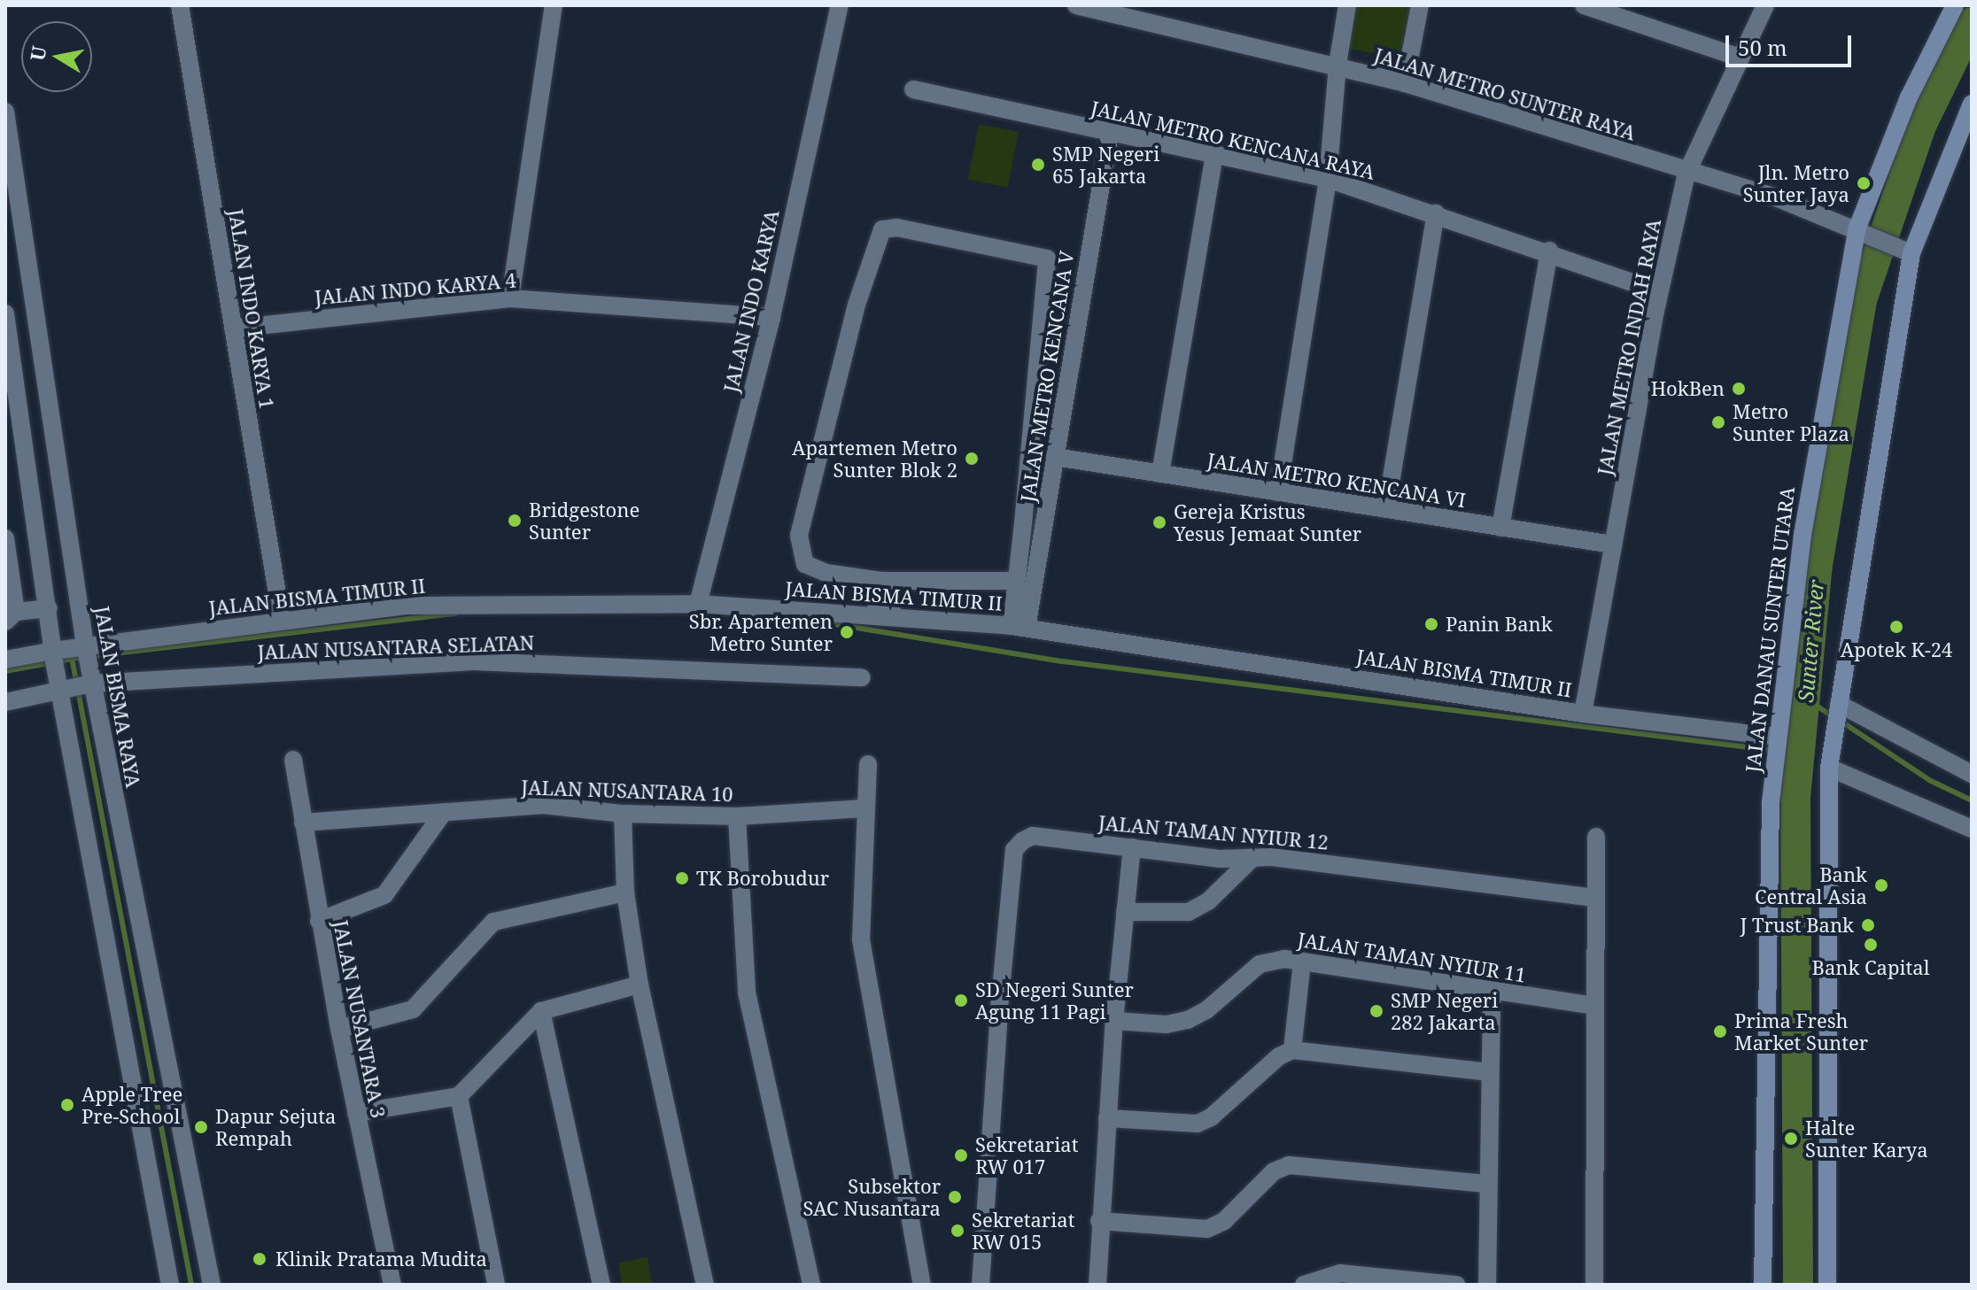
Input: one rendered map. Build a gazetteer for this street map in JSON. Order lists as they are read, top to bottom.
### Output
{
  "streets": {
    "main road": ["JALAN DANAU SUNTER UTARA"],
    "street": [
      "JALAN METRO SUNTER RAYA",
      "JALAN METRO KENCANA RAYA",
      "JALAN INDO KARYA 4",
      "JALAN INDO KARYA",
      "JALAN INDO KARYA 1",
      "JALAN METRO INDAH RAYA",
      "JALAN METRO KENCANA V",
      "JALAN METRO KENCANA VI",
      "JALAN BISMA TIMUR II",
      "JALAN NUSANTARA SELATAN",
      "JALAN BISMA RAYA",
      "JALAN NUSANTARA 10",
      "JALAN TAMAN NYIUR 12",
      "JALAN TAMAN NYIUR 11",
      "JALAN NUSANTARA 3"
    ]
  },
  "crossings": [
    ["JALAN METRO SUNTER RAYA", "JALAN METRO INDAH RAYA"],
    ["JALAN METRO SUNTER RAYA", "JALAN DANAU SUNTER UTARA"],
    ["JALAN METRO KENCANA RAYA", "JALAN METRO INDAH RAYA"],
    ["JALAN METRO KENCANA RAYA", "JALAN METRO KENCANA V"],
    ["JALAN INDO KARYA 4", "JALAN INDO KARYA"],
    ["JALAN INDO KARYA 4", "JALAN INDO KARYA 1"],
    ["JALAN INDO KARYA", "JALAN BISMA TIMUR II"],
    ["JALAN INDO KARYA 1", "JALAN BISMA TIMUR II"],
    ["JALAN METRO INDAH RAYA", "JALAN METRO KENCANA VI"],
    ["JALAN METRO INDAH RAYA", "JALAN BISMA TIMUR II"],
    ["JALAN METRO KENCANA V", "JALAN METRO KENCANA VI"],
    ["JALAN METRO KENCANA V", "JALAN BISMA TIMUR II"],
    ["JALAN BISMA TIMUR II", "JALAN DANAU SUNTER UTARA"],
    ["JALAN BISMA TIMUR II", "JALAN BISMA RAYA"],
    ["JALAN NUSANTARA SELATAN", "JALAN BISMA RAYA"],
    ["JALAN NUSANTARA 10", "JALAN NUSANTARA 3"]
  ],
  "water": ["Sunter River"],
  "places": [
    "SMP Negeri 65 Jakarta",
    "Jln. Metro Sunter Jaya",
    "HokBen",
    "Metro Sunter Plaza",
    "Apartemen Metro Sunter Blok 2",
    "Bridgestone Sunter",
    "Gereja Kristus Yesus Jemaat Sunter",
    "Panin Bank",
    "Apotek K-24",
    "Sbr. Apartemen Metro Sunter",
    "TK Borobudur",
    "Bank Central Asia",
    "J Trust Bank",
    "Bank Capital",
    "SD Negeri Sunter Agung 11 Pagi",
    "SMP Negeri 282 Jakarta",
    "Prima Fresh Market Sunter",
    "Apple Tree Pre-School",
    "Dapur Sejuta Rempah",
    "Halte Sunter Karya",
    "Sekretariat RW 017",
    "Subsektor SAC Nusantara",
    "Sekretariat RW 015",
    "Klinik Pratama Mudita"
  ],
  "scale_bar": "50 m",
  "north": "left"
}
